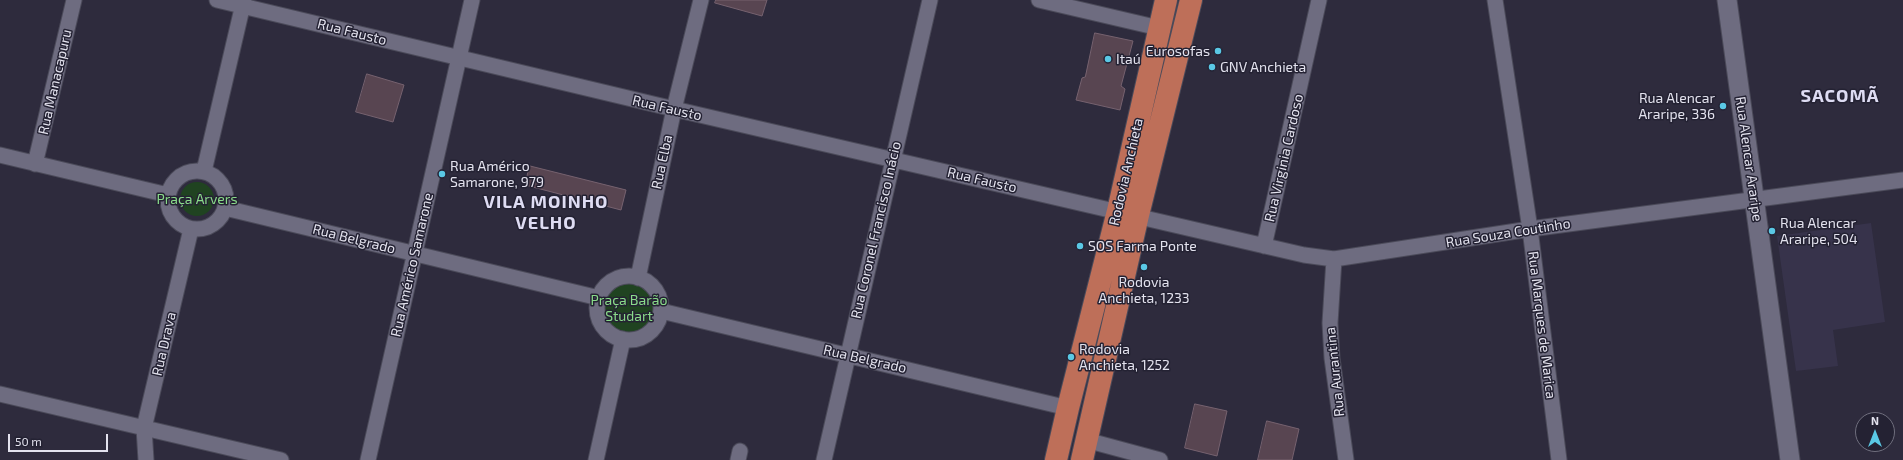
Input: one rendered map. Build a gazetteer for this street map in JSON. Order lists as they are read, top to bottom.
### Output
{
  "streets": {
    "highway": ["Rodovia Anchieta"],
    "street": [
      "Rua Fausto",
      "Rua Manacapuru",
      "Rua Virginia Cardoso",
      "Rua Alencar Araripe",
      "Rua Elba",
      "Rua Coronel Francisco Inácio",
      "Rua Souza Coutinho",
      "Rua Belgrado",
      "Rua Américo Samarone",
      "Rua Marques de Marica",
      "Rua Drava",
      "Rua Aurantina"
    ]
  },
  "crossings": [
    ["Rua Fausto", "Rua Elba"],
    ["Rua Fausto", "Rodovia Anchieta"],
    ["Rua Fausto", "Rua Coronel Francisco Inácio"],
    ["Rua Fausto", "Rua Souza Coutinho"],
    ["Rua Fausto", "Rua Américo Samarone"],
    ["Rua Virginia Cardoso", "Rua Souza Coutinho"],
    ["Rua Alencar Araripe", "Rua Souza Coutinho"],
    ["Rua Elba", "Rua Belgrado"],
    ["Rodovia Anchieta", "Rua Souza Coutinho"],
    ["Rodovia Anchieta", "Rua Belgrado"],
    ["Rua Coronel Francisco Inácio", "Rua Belgrado"],
    ["Rua Souza Coutinho", "Rua Marques de Marica"],
    ["Rua Souza Coutinho", "Rua Aurantina"],
    ["Rua Belgrado", "Rua Américo Samarone"],
    ["Rua Belgrado", "Rua Drava"]
  ],
  "districts": ["SACOMÃ", "VILA MOINHO VELHO"],
  "parks": ["Praça Arvers", "Praça Barão Studart"],
  "places": [
    "Eurosofas",
    "Itaú",
    "GNV Anchieta",
    "Rua Alencar Araripe, 336",
    "Rua Américo Samarone, 979",
    "Rua Alencar Araripe, 504",
    "SOS Farma Ponte",
    "Rodovia Anchieta, 1233",
    "Rodovia Anchieta, 1252"
  ],
  "scale_bar": "50 m",
  "north": "top"
}
